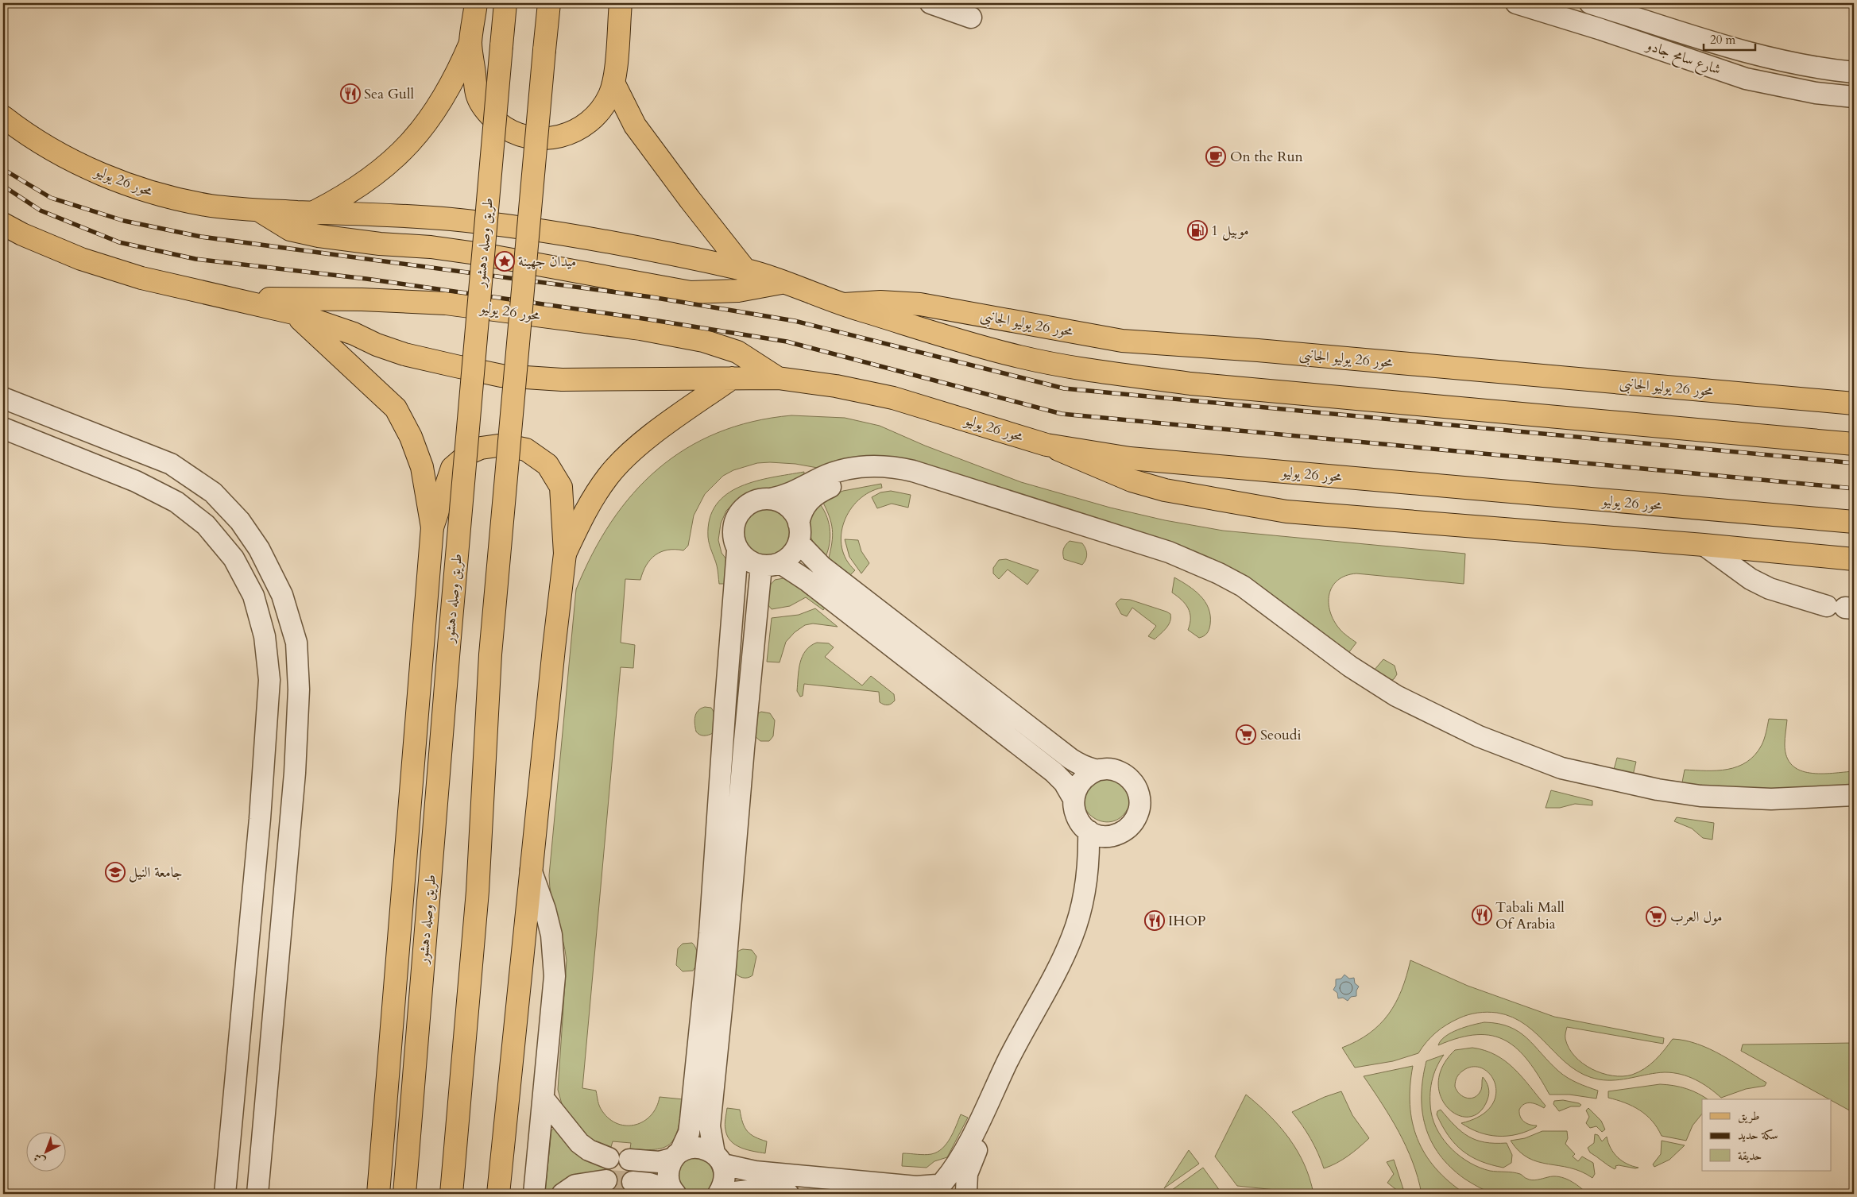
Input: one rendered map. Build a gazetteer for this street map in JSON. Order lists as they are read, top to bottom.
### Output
{
  "streets": {
    "main road": ["محور 26 يوليو", "طريق وصله دهشور", "محور 26 يوليو الجانبى"],
    "street": ["شارع سامح جادو"]
  },
  "crossings": [
    ["محور 26 يوليو", "محور 26 يوليو الجانبى"]
  ],
  "places": {
    "restaurant": ["Sea Gull", "Tabali Mall Of Arabia", "IHOP"],
    "cafe": ["On the Run"],
    "fuel station": ["موبيل 1"],
    "place": ["ميدان جهينة"],
    "supermarket": ["Seoudi", "مول العرب"],
    "school or university": ["جامعة النيل"]
  },
  "legend": ["طريق", "سكة حديد", "حديقة"],
  "scale_bar": "20 m",
  "north": "bottom left"
}
